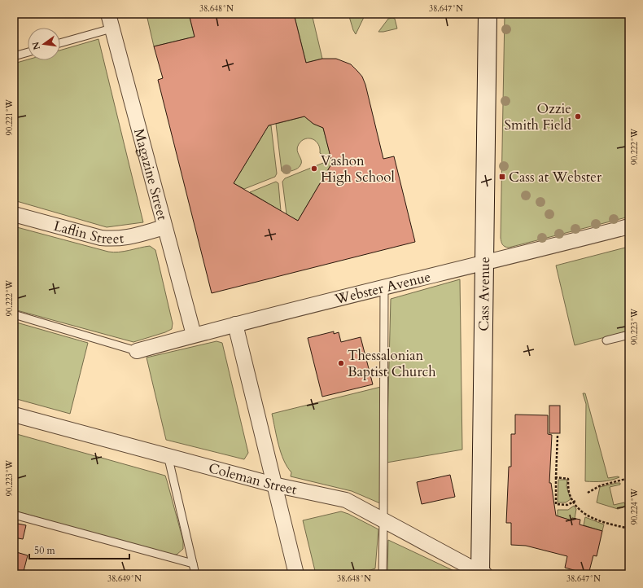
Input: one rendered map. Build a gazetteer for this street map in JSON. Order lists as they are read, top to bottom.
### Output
{
  "streets": {
    "main road": ["Cass Avenue"],
    "street": [
      "Magazine Street",
      "Laflin Street",
      "Webster Avenue",
      "Coleman Street"
    ]
  },
  "crossings": [
    ["Magazine Street", "Laflin Street"],
    ["Magazine Street", "Webster Avenue"],
    ["Webster Avenue", "Cass Avenue"],
    ["Cass Avenue", "Coleman Street"]
  ],
  "places": {
    "other": ["Ozzie Smith Field", "Vashon High School", "Thessalonian Baptist Church"],
    "transit": ["Cass at Webster"]
  },
  "scale_bar": "50 m",
  "north": "left",
  "coordinates": [
    "38.648°N",
    "38.647°N",
    "90.221°W",
    "90.222°W",
    "90.223°W",
    "90.224°W",
    "38.649°N"
  ]
}
